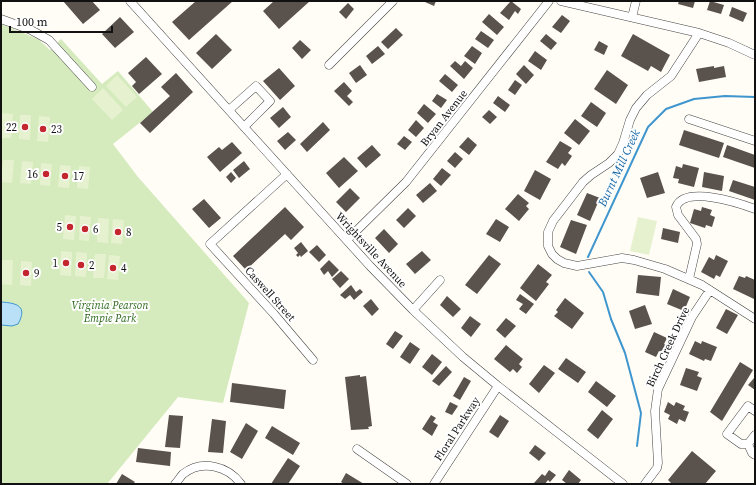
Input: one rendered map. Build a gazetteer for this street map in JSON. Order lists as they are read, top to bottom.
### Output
{
  "streets": {
    "street": [
      "Bryan Avenue",
      "Wrightsville Avenue",
      "Caswell Street",
      "Birch Creek Drive",
      "Floral Parkway"
    ]
  },
  "crossings": [
    ["Bryan Avenue", "Wrightsville Avenue"],
    ["Wrightsville Avenue", "Caswell Street"],
    ["Wrightsville Avenue", "Floral Parkway"]
  ],
  "water": ["Burnt Mill Creek"],
  "parks": ["Virginia Pearson Empie Park"],
  "places": [
    "22",
    "23",
    "16",
    "17",
    "5",
    "6",
    "8",
    "1",
    "2",
    "4",
    "9"
  ],
  "scale_bar": "100 m"
}
